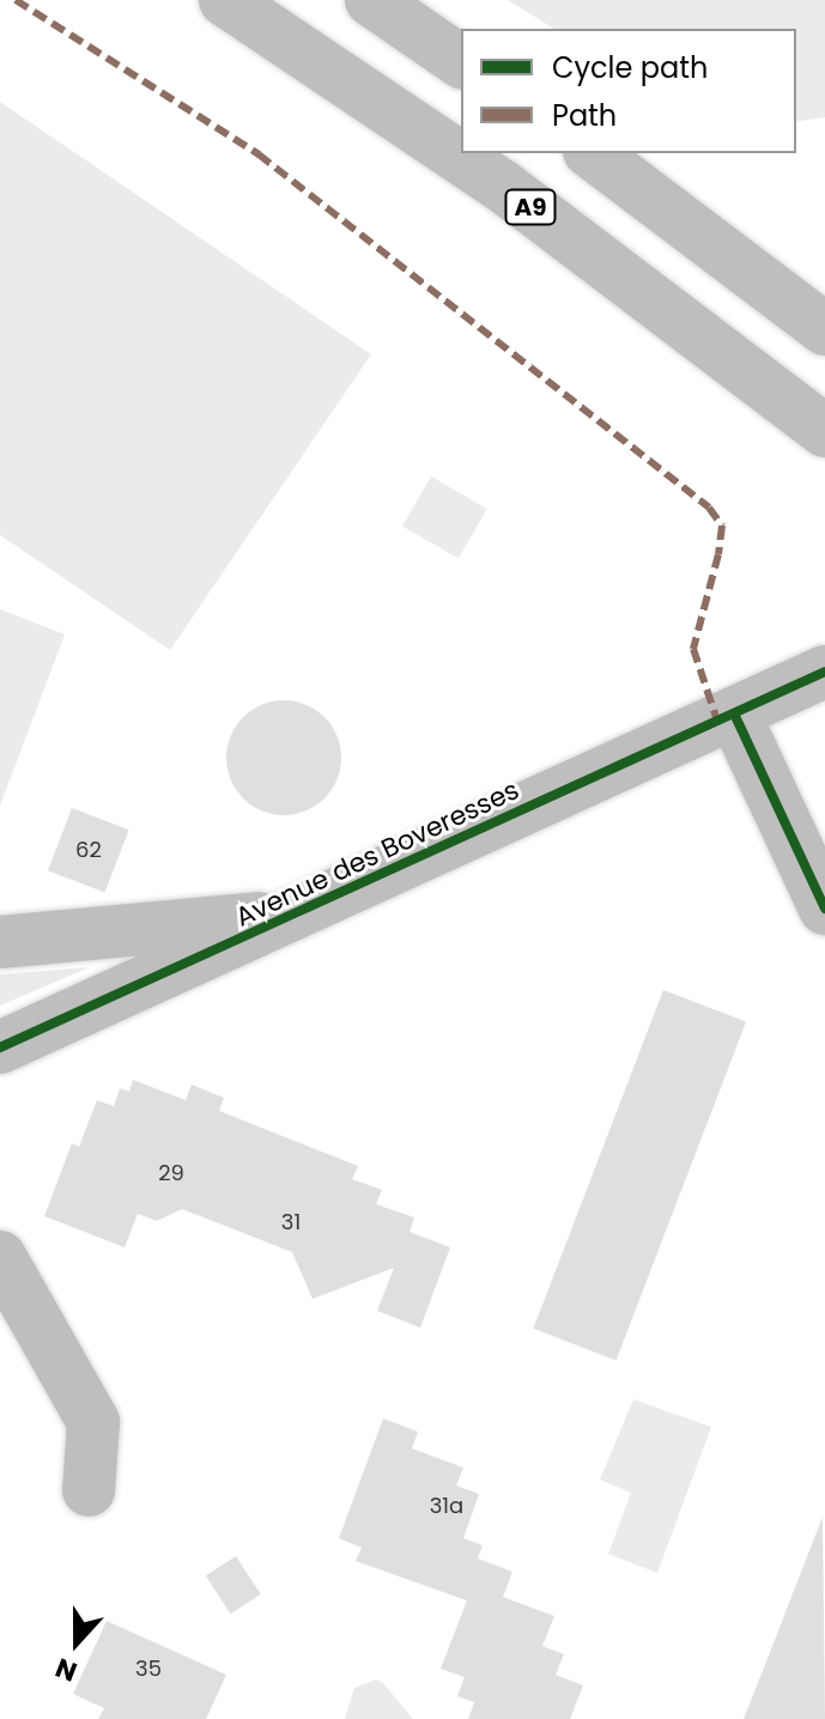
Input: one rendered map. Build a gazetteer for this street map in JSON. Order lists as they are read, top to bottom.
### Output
{
  "streets": {
    "main road": ["A9", "Avenue des Boveresses"]
  },
  "house_numbers": [
    "62",
    "29",
    "31",
    "31a",
    "35"
  ],
  "legend": ["Cycle path", "Path"],
  "north": "bottom"
}
